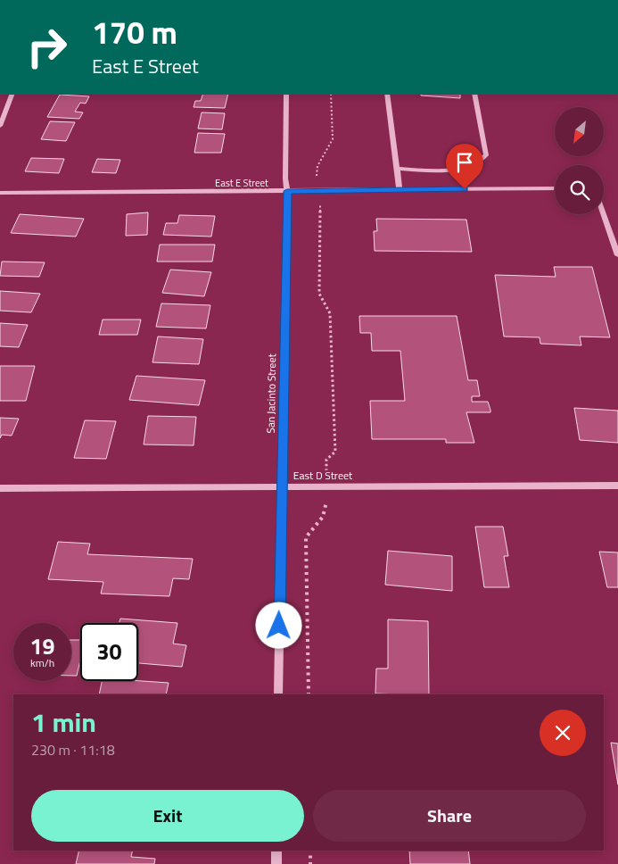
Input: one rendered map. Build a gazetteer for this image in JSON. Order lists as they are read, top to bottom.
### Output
{
  "streets": {
    "street": ["East E Street", "San Jacinto Street", "East D Street"]
  },
  "crossings": [
    ["East E Street", "San Jacinto Street"],
    ["San Jacinto Street", "East D Street"]
  ],
  "north": "bottom left",
  "page": {
    "turn": ["170 m", "East E Street"],
    "speed": "19 km/h",
    "limit": "30",
    "heading": ["1 min", "230 m · 11:18"],
    "buttons": ["Exit", "Share"]
  }
}
